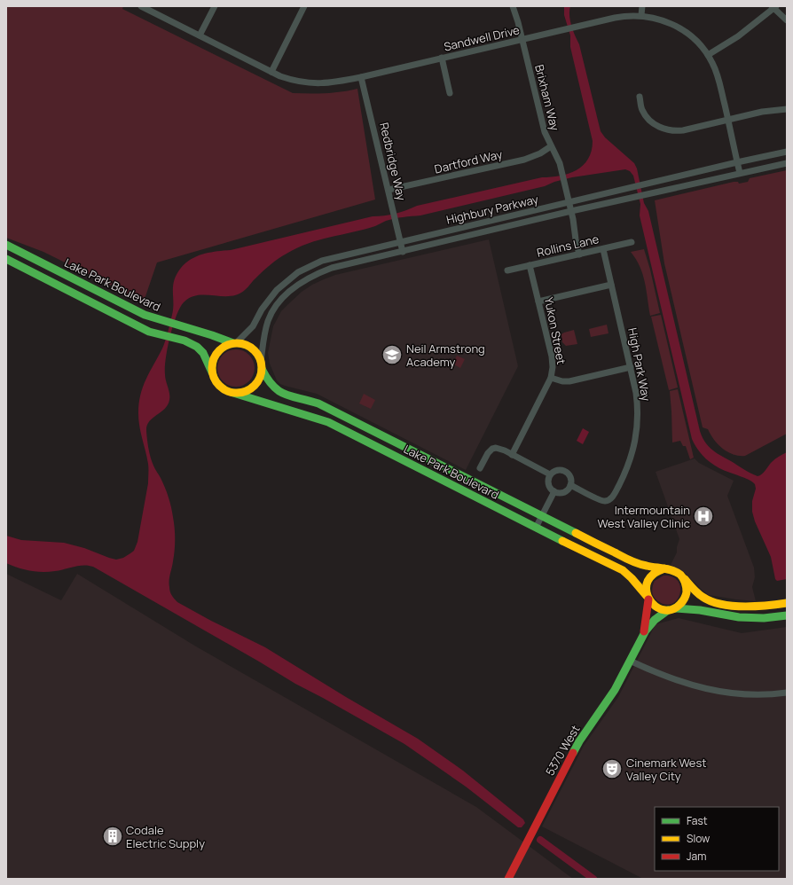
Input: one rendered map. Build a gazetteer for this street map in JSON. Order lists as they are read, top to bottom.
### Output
{
  "streets": {
    "street": [
      "Sandwell Drive",
      "Brixham Way",
      "Redbridge Way",
      "Dartford Way",
      "Highbury Parkway",
      "Rollins Lane",
      "Lake Park Boulevard",
      "Yukon Street",
      "High Park Way",
      "5370 West"
    ]
  },
  "crossings": [
    ["Sandwell Drive", "Brixham Way"],
    ["Sandwell Drive", "Redbridge Way"],
    ["Sandwell Drive", "Highbury Parkway"],
    ["Brixham Way", "Dartford Way"],
    ["Brixham Way", "Highbury Parkway"],
    ["Brixham Way", "Rollins Lane"],
    ["Redbridge Way", "Dartford Way"],
    ["Redbridge Way", "Highbury Parkway"],
    ["Highbury Parkway", "Lake Park Boulevard"],
    ["Rollins Lane", "Yukon Street"],
    ["Rollins Lane", "High Park Way"],
    ["Lake Park Boulevard", "5370 West"]
  ],
  "places": {
    "school or university": ["Neil Armstrong Academy"],
    "hospital": ["Intermountain West Valley Clinic"],
    "theatre": ["Cinemark West Valley City"],
    "building": ["Codale Electric Supply"]
  },
  "legend": ["Fast", "Slow", "Jam"]
}
